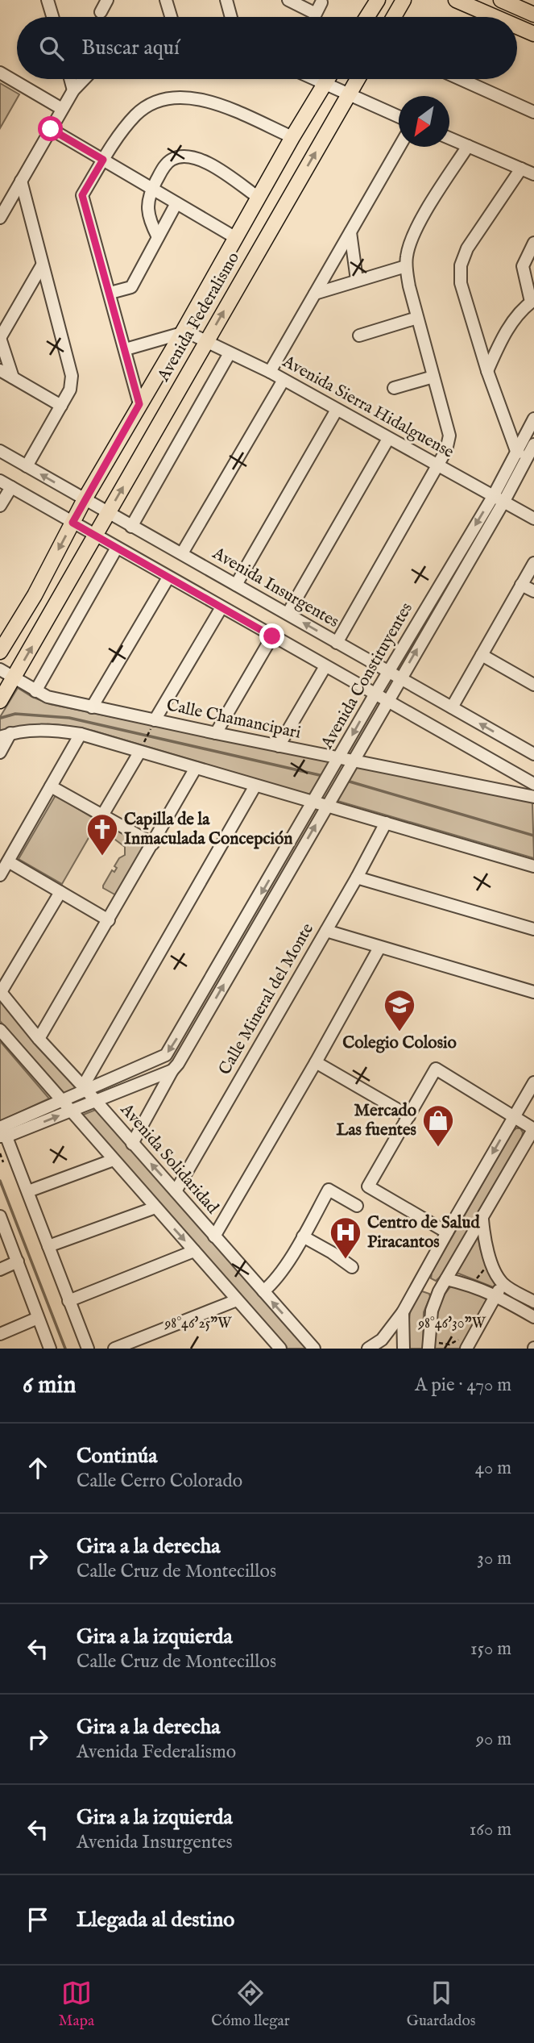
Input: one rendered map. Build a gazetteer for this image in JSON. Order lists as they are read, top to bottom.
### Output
{
  "streets": {
    "main road": ["Avenida Federalismo"],
    "street": [
      "Avenida Sierra Hidalguense",
      "Avenida Insurgentes",
      "Avenida Constituyentes",
      "Calle Chamancipari",
      "Calle Mineral del Monte",
      "Avenida Solidaridad"
    ]
  },
  "crossings": [
    ["Avenida Federalismo", "Avenida Sierra Hidalguense"],
    ["Avenida Federalismo", "Avenida Insurgentes"],
    ["Avenida Federalismo", "Calle Chamancipari"],
    ["Avenida Sierra Hidalguense", "Avenida Constituyentes"],
    ["Avenida Insurgentes", "Avenida Constituyentes"],
    ["Avenida Constituyentes", "Calle Chamancipari"],
    ["Avenida Constituyentes", "Avenida Solidaridad"],
    ["Calle Mineral del Monte", "Avenida Solidaridad"]
  ],
  "places": {
    "church": ["Capilla de la Inmaculada Concepción"],
    "school or university": ["Colegio Colosio"],
    "shop": ["Mercado Las fuentes"],
    "hospital": ["Centro de Salud Piracantos"]
  },
  "north": "bottom left",
  "page": {
    "search": "Buscar aquí",
    "heading": ["6 min", "A pie · 470 m"],
    "list": [
      ["Continúa", "Calle Cerro Colorado", "40 m"],
      ["Gira a la derecha", "Calle Cruz de Montecillos", "30 m"],
      ["Gira a la izquierda", "Calle Cruz de Montecillos", "150 m"],
      ["Gira a la derecha", "Avenida Federalismo", "90 m"],
      ["Gira a la izquierda", "Avenida Insurgentes", "160 m"],
      "Llegada al destino"
    ],
    "nav": ["Mapa", "Cómo llegar", "Guardados"]
  },
  "coordinates": ["98°46'25\"W", "98°46'30\"W"]
}
